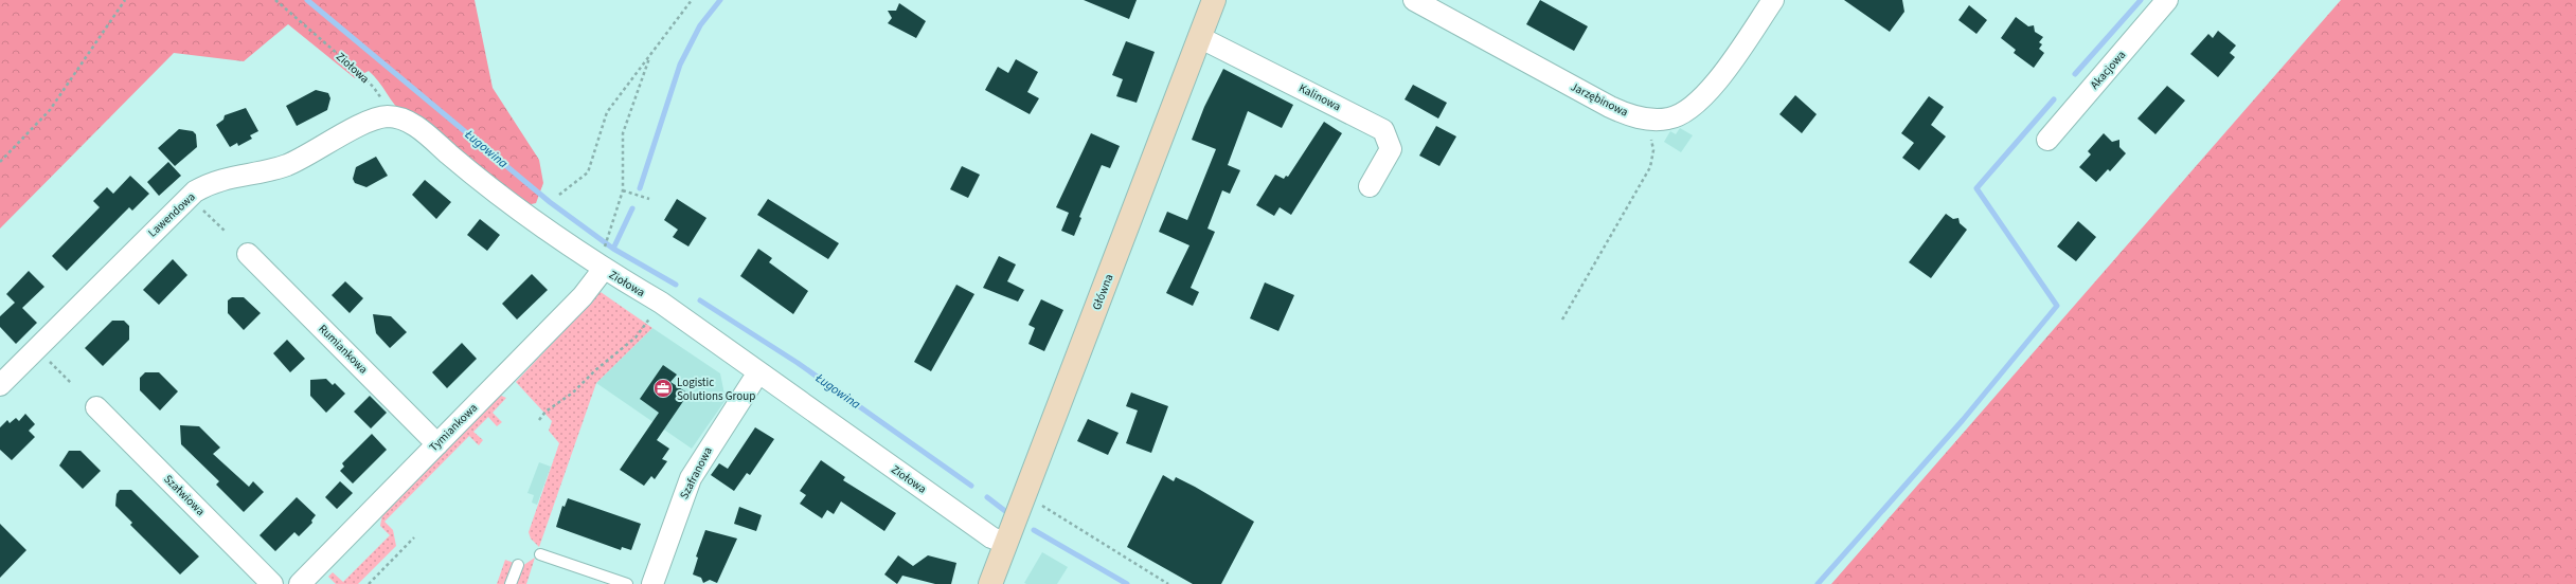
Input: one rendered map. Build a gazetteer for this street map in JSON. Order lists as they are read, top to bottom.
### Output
{
  "streets": {
    "street": [
      "Ziołowa",
      "Akacjowa",
      "Kalinowa",
      "Jarzębinowa",
      "Lawendowa",
      "Główna",
      "Rumiankowa",
      "Tymiankowa",
      "Szafranowa",
      "Szałwiowa"
    ]
  },
  "crossings": [
    ["Ziołowa", "Lawendowa"],
    ["Ziołowa", "Główna"],
    ["Ziołowa", "Tymiankowa"],
    ["Ziołowa", "Szafranowa"],
    ["Kalinowa", "Główna"],
    ["Rumiankowa", "Tymiankowa"]
  ],
  "water": ["Ługowina"],
  "places": {
    "office": ["Logistic Solutions Group"]
  }
}
